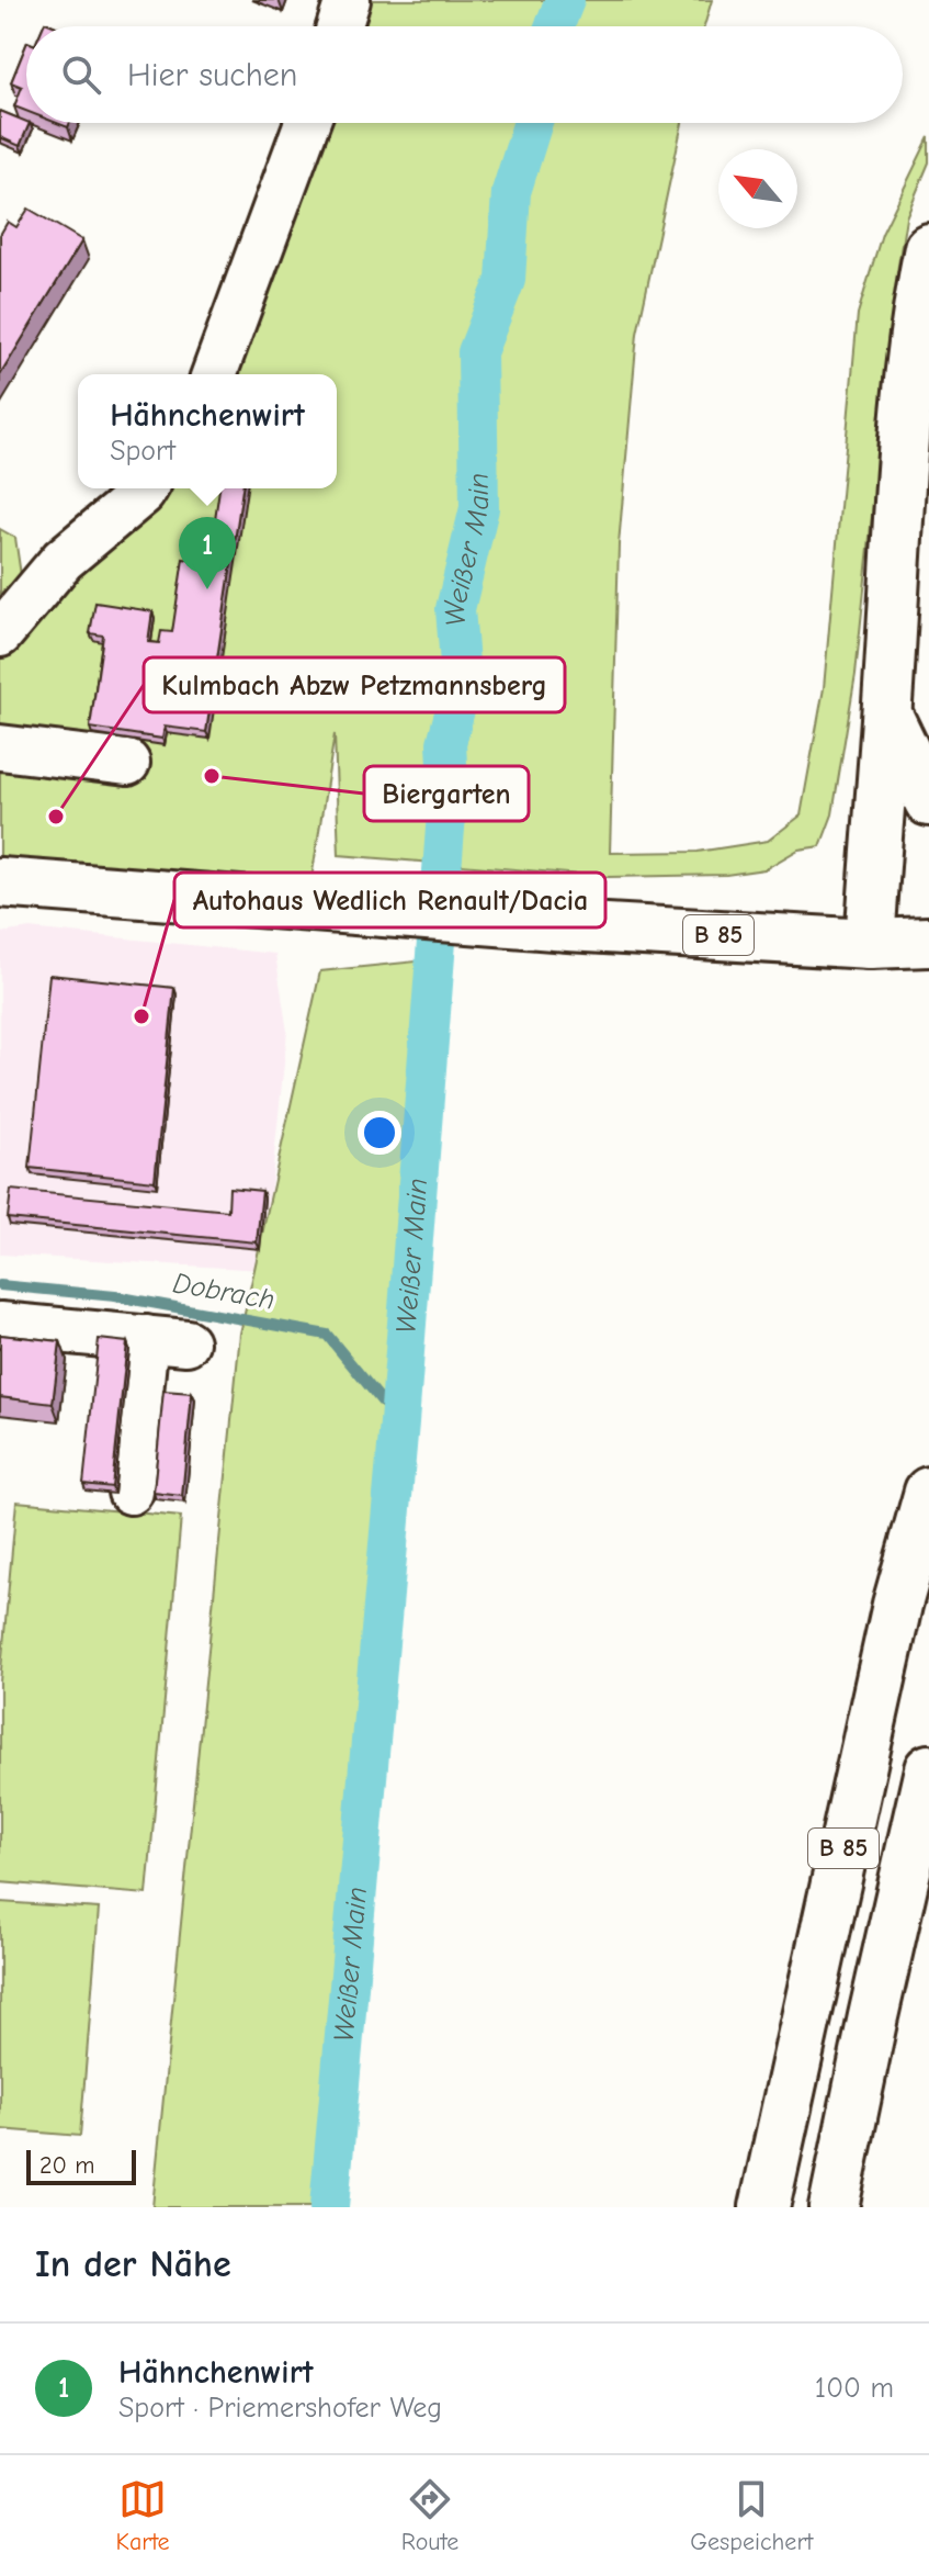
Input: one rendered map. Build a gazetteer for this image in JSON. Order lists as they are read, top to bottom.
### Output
{
  "streets": {
    "main road": ["B 85"]
  },
  "water": ["Weißer Main", "Dobrach"],
  "places": ["Biergarten", "Kulmbach Abzw Petzmannsberg", "Autohaus Wedlich Renault/Dacia"],
  "scale_bar": "20 m",
  "north": "top left",
  "page": {
    "search": "Hier suchen",
    "popup": ["Hähnchenwirt", "Sport"],
    "pins": "1",
    "scale": "20 m",
    "heading": "In der Nähe",
    "list": [
      {
        "mark": "1",
        "name": "Hähnchenwirt",
        "note": "Sport · Priemershofer Weg",
        "value": "100 m"
      }
    ],
    "nav": ["Karte", "Route", "Gespeichert"]
  }
}
